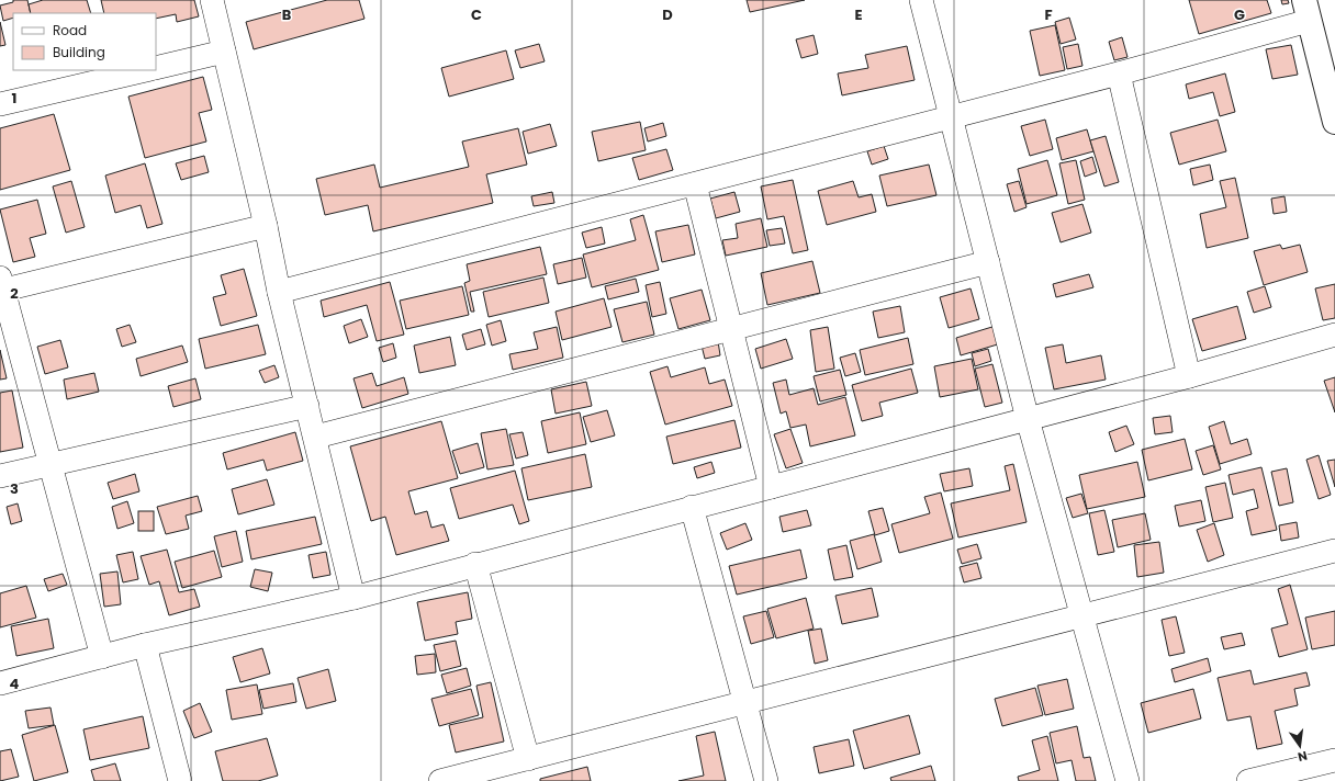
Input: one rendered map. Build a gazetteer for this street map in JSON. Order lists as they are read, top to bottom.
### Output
{
  "legend": ["Road", "Building"],
  "north": "bottom",
  "grid": {
    "columns": [
      "B",
      "C",
      "D",
      "E",
      "F",
      "G"
    ],
    "rows": [
      "1",
      "2",
      "3",
      "4"
    ]
  }
}
